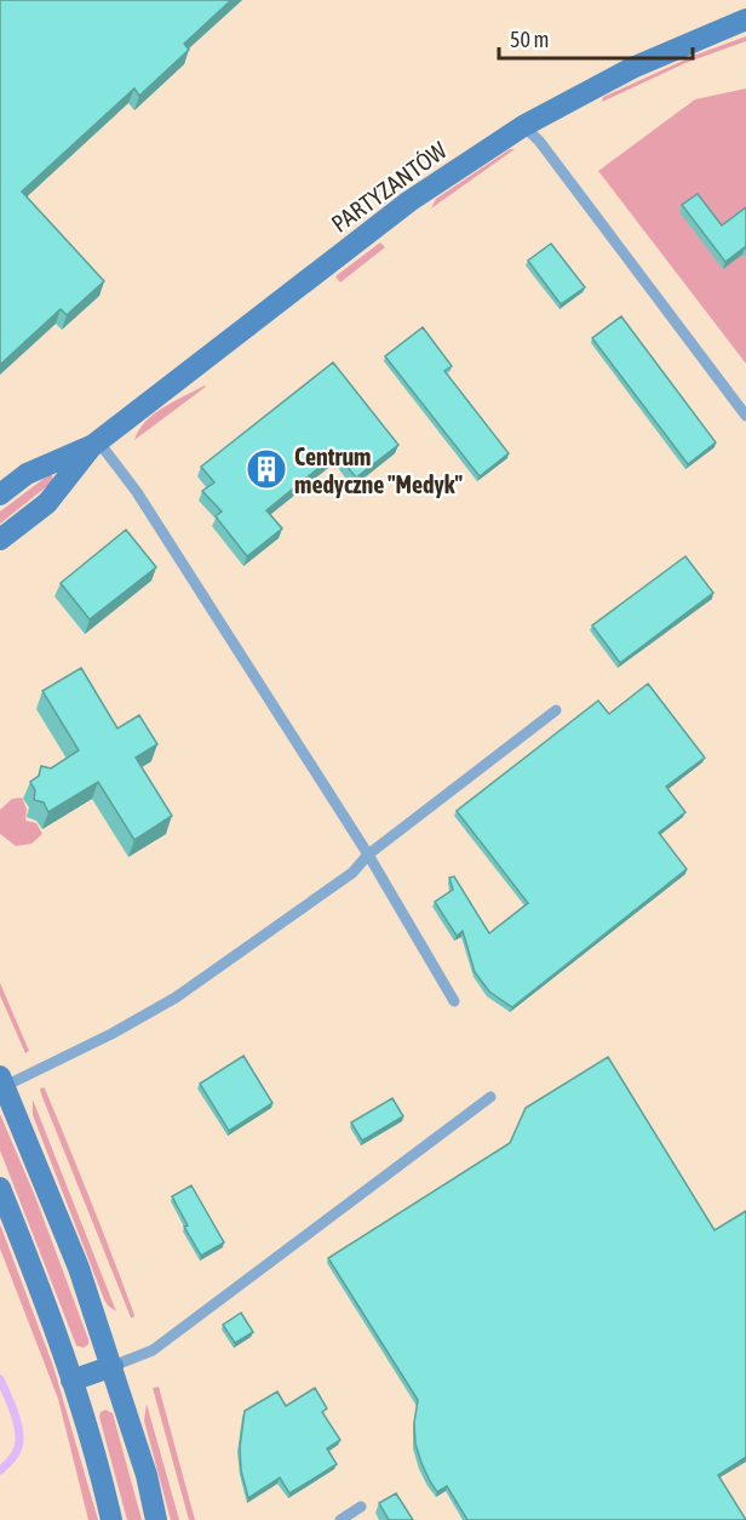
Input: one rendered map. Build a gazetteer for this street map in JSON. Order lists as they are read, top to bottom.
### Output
{
  "streets": {
    "street": ["PARTYZANTÓW"]
  },
  "places": {
    "building": ["Centrum medyczne \"Medyk\""]
  },
  "scale_bar": "50 m"
}
